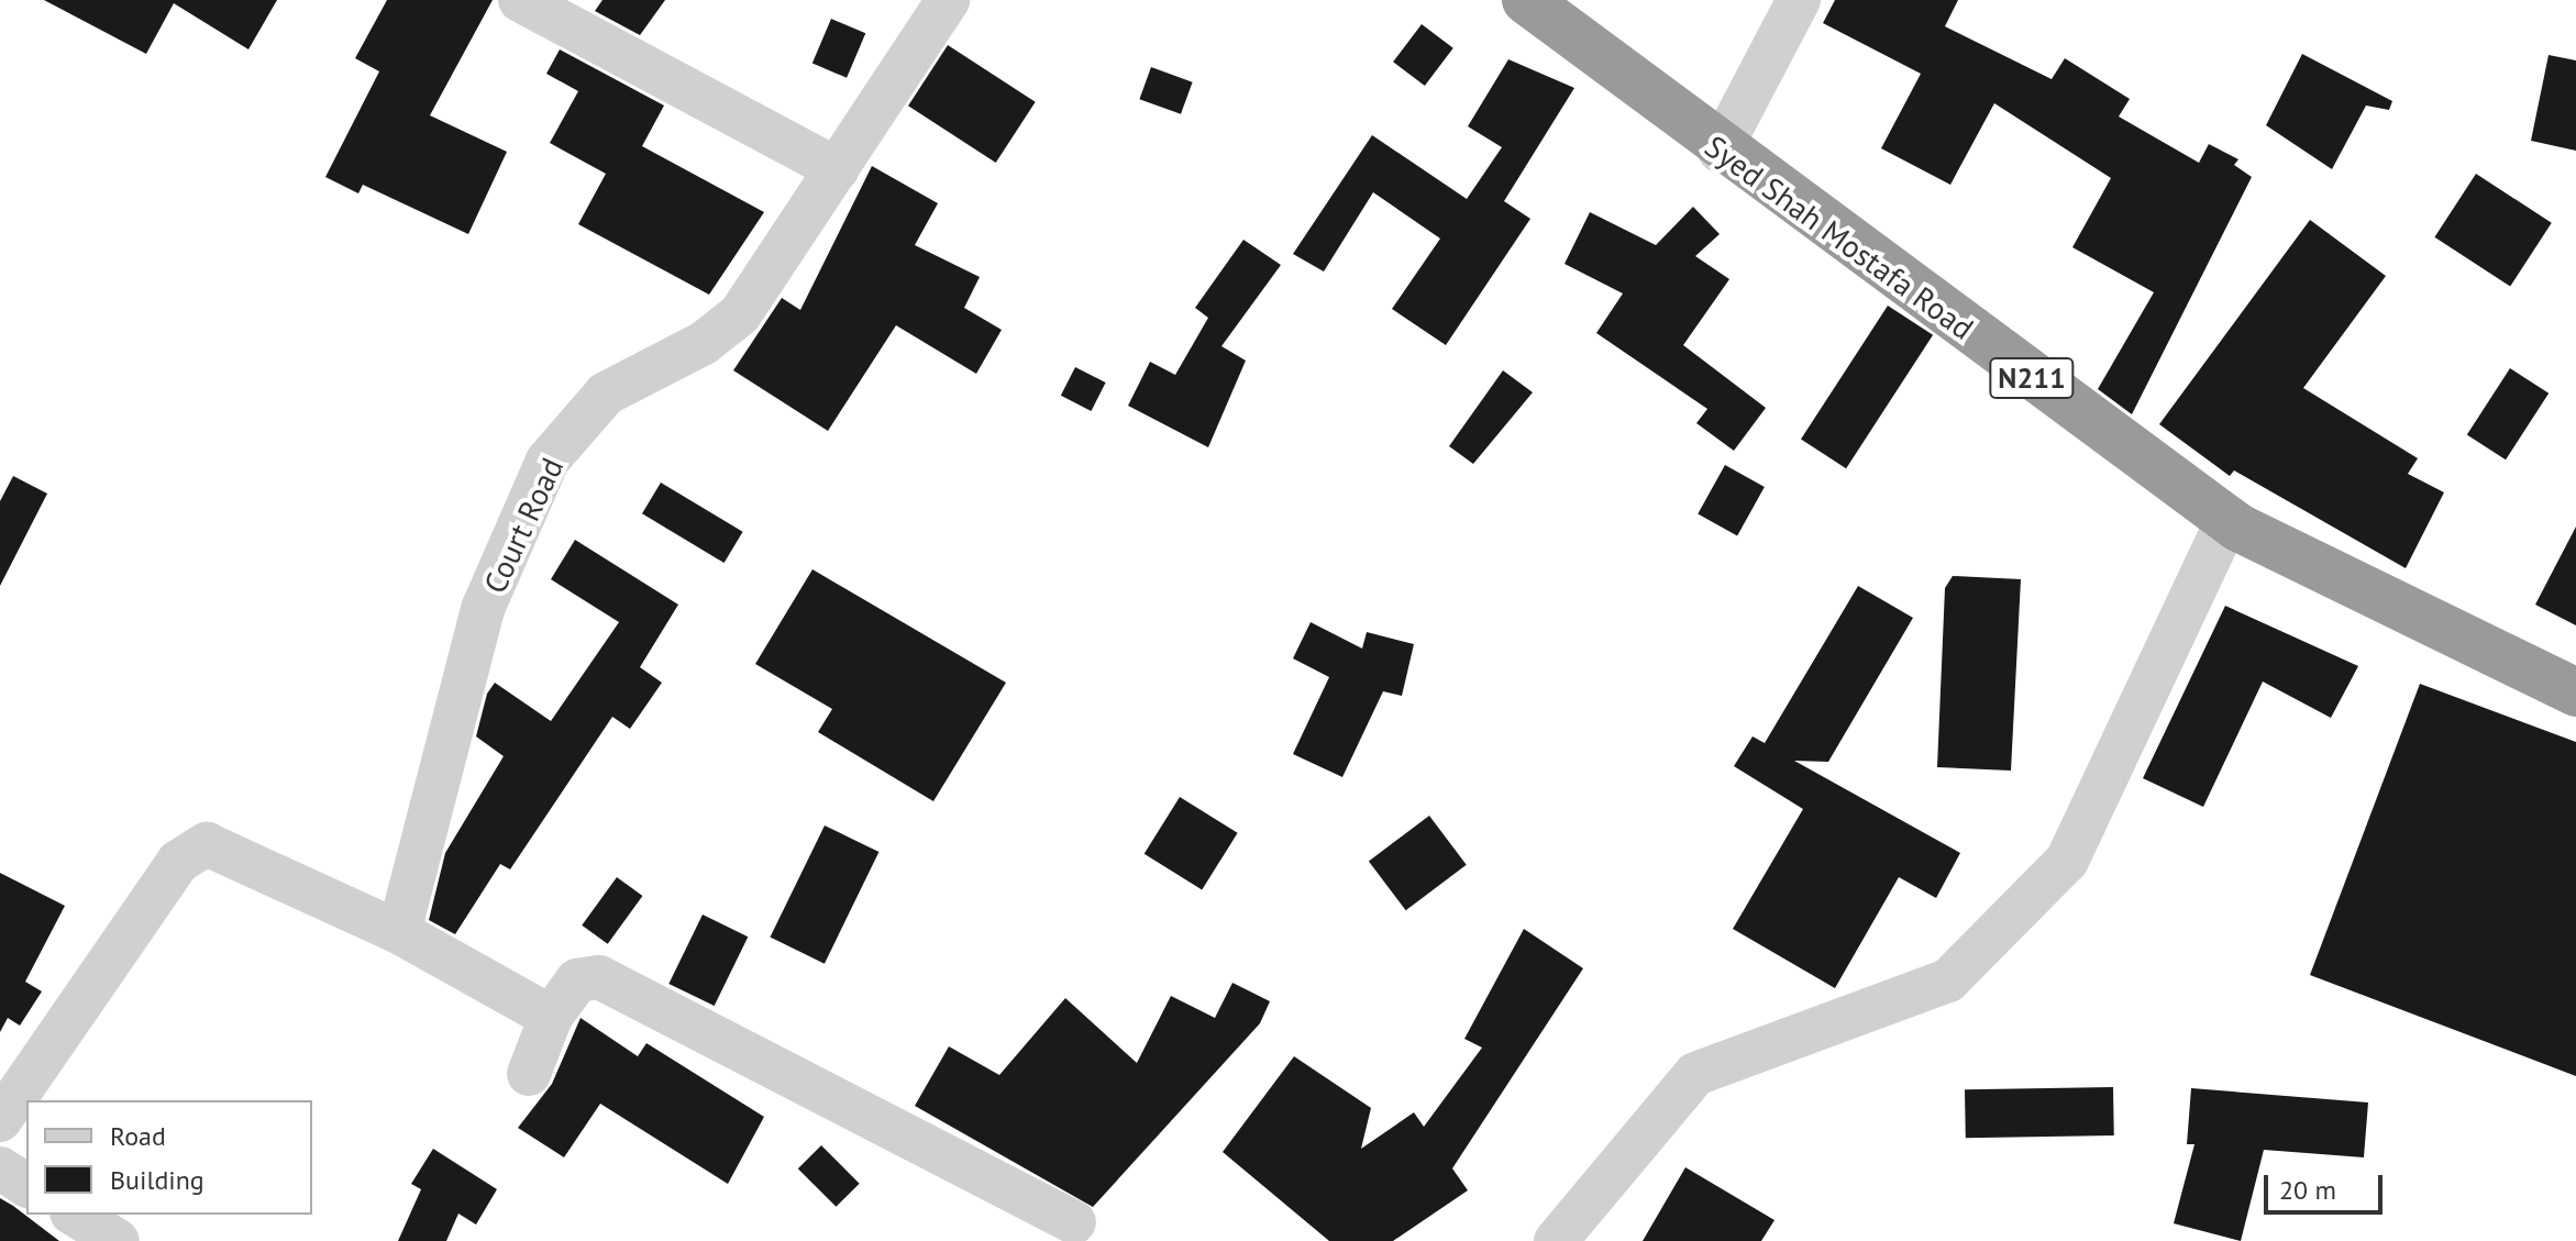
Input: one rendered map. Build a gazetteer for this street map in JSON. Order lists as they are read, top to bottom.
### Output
{
  "streets": {
    "highway": ["Syed Shah Mostafa Road", "N211"],
    "street": ["Court Road"]
  },
  "legend": ["Road", "Building"],
  "scale_bar": "20 m"
}
